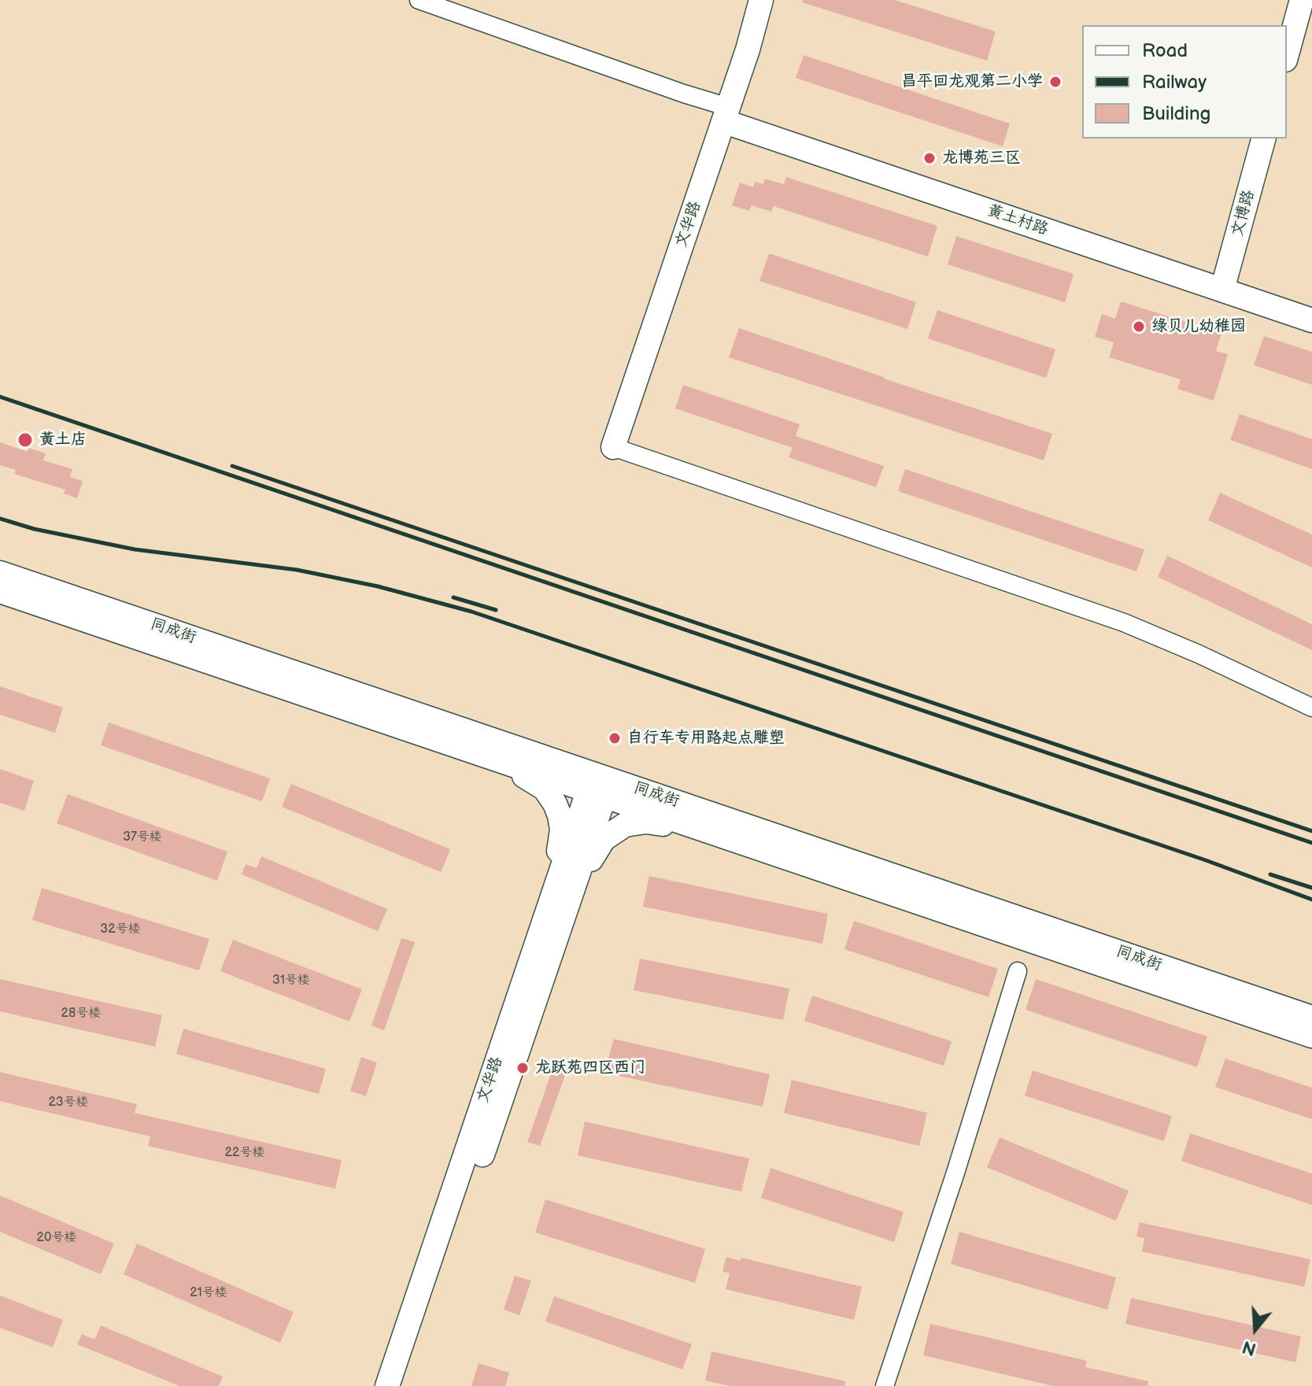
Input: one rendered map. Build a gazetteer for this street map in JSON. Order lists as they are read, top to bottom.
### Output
{
  "streets": {
    "main road": [
      "文博路",
      "黄土村路",
      "文华路",
      "同成街"
    ]
  },
  "crossings": [
    ["文博路", "黄土村路"],
    ["黄土村路", "文华路"],
    ["文华路", "同成街"]
  ],
  "places": [
    "昌平回龙观第二小学",
    "龙博苑三区",
    "绿贝儿幼稚园",
    "黄土店",
    "自行车专用路起点雕塑",
    "龙跃苑四区西门"
  ],
  "house_numbers": [
    "37号楼",
    "32号楼",
    "31号楼",
    "28号楼",
    "23号楼",
    "22号楼",
    "20号楼",
    "21号楼"
  ],
  "legend": ["Road", "Railway", "Building"],
  "north": "bottom"
}
